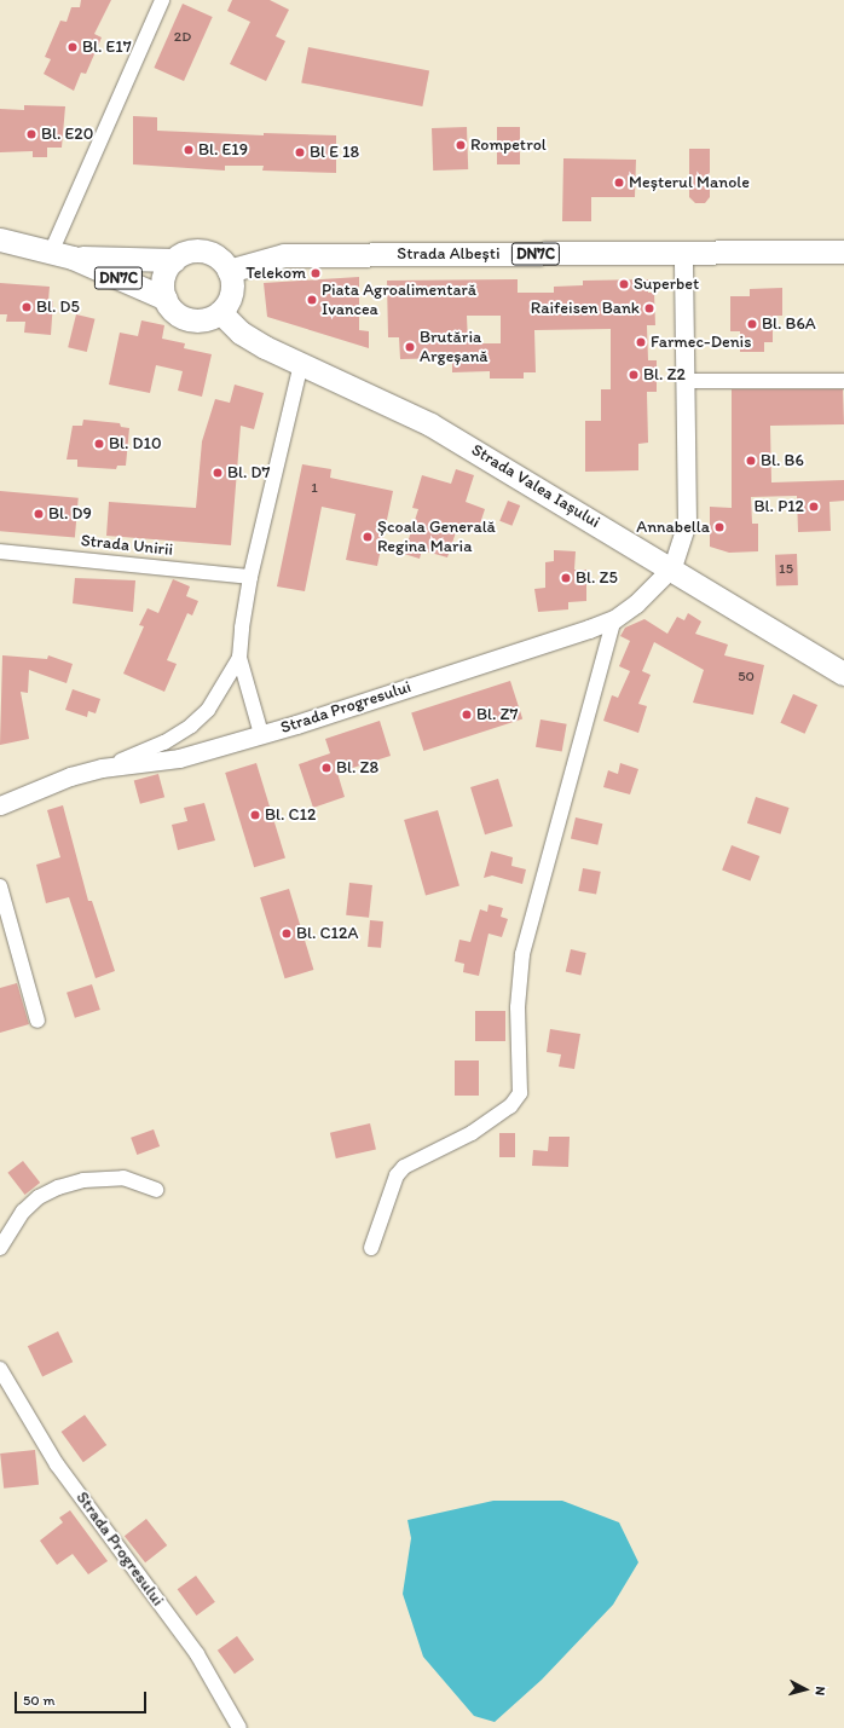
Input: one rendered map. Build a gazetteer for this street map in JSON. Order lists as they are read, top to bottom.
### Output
{
  "streets": {
    "main road": ["Strada Albești", "DN7C", "Strada Valea Iașului"],
    "street": ["Strada Unirii", "Strada Progresului"]
  },
  "crossings": [
    ["Strada Albești", "DN7C"],
    ["Strada Albești", "Strada Valea Iașului"],
    ["DN7C", "Strada Valea Iașului"],
    ["Strada Valea Iașului", "Strada Progresului"]
  ],
  "places": [
    "Bl. E17",
    "Bl. E20",
    "Rompetrol",
    "Bl. E19",
    "Bl E 18",
    "Meșterul Manole",
    "Telekom",
    "Superbet",
    "Piata Agroalimentară Ivancea",
    "Bl. D5",
    "Raifeisen Bank",
    "Bl. B6A",
    "Farmec-Denis",
    "Brutăria Argeșană",
    "Bl. Z2",
    "Bl. D10",
    "Bl. B6",
    "Bl. D7",
    "Bl. P12",
    "Bl. D9",
    "Annabella",
    "Școala Generală Regina Maria",
    "Bl. Z5",
    "Bl. Z7",
    "Bl. Z8",
    "Bl. C12",
    "Bl. C12A"
  ],
  "house_numbers": [
    "2D",
    "1",
    "15",
    "50"
  ],
  "scale_bar": "50 m",
  "north": "right"
}
